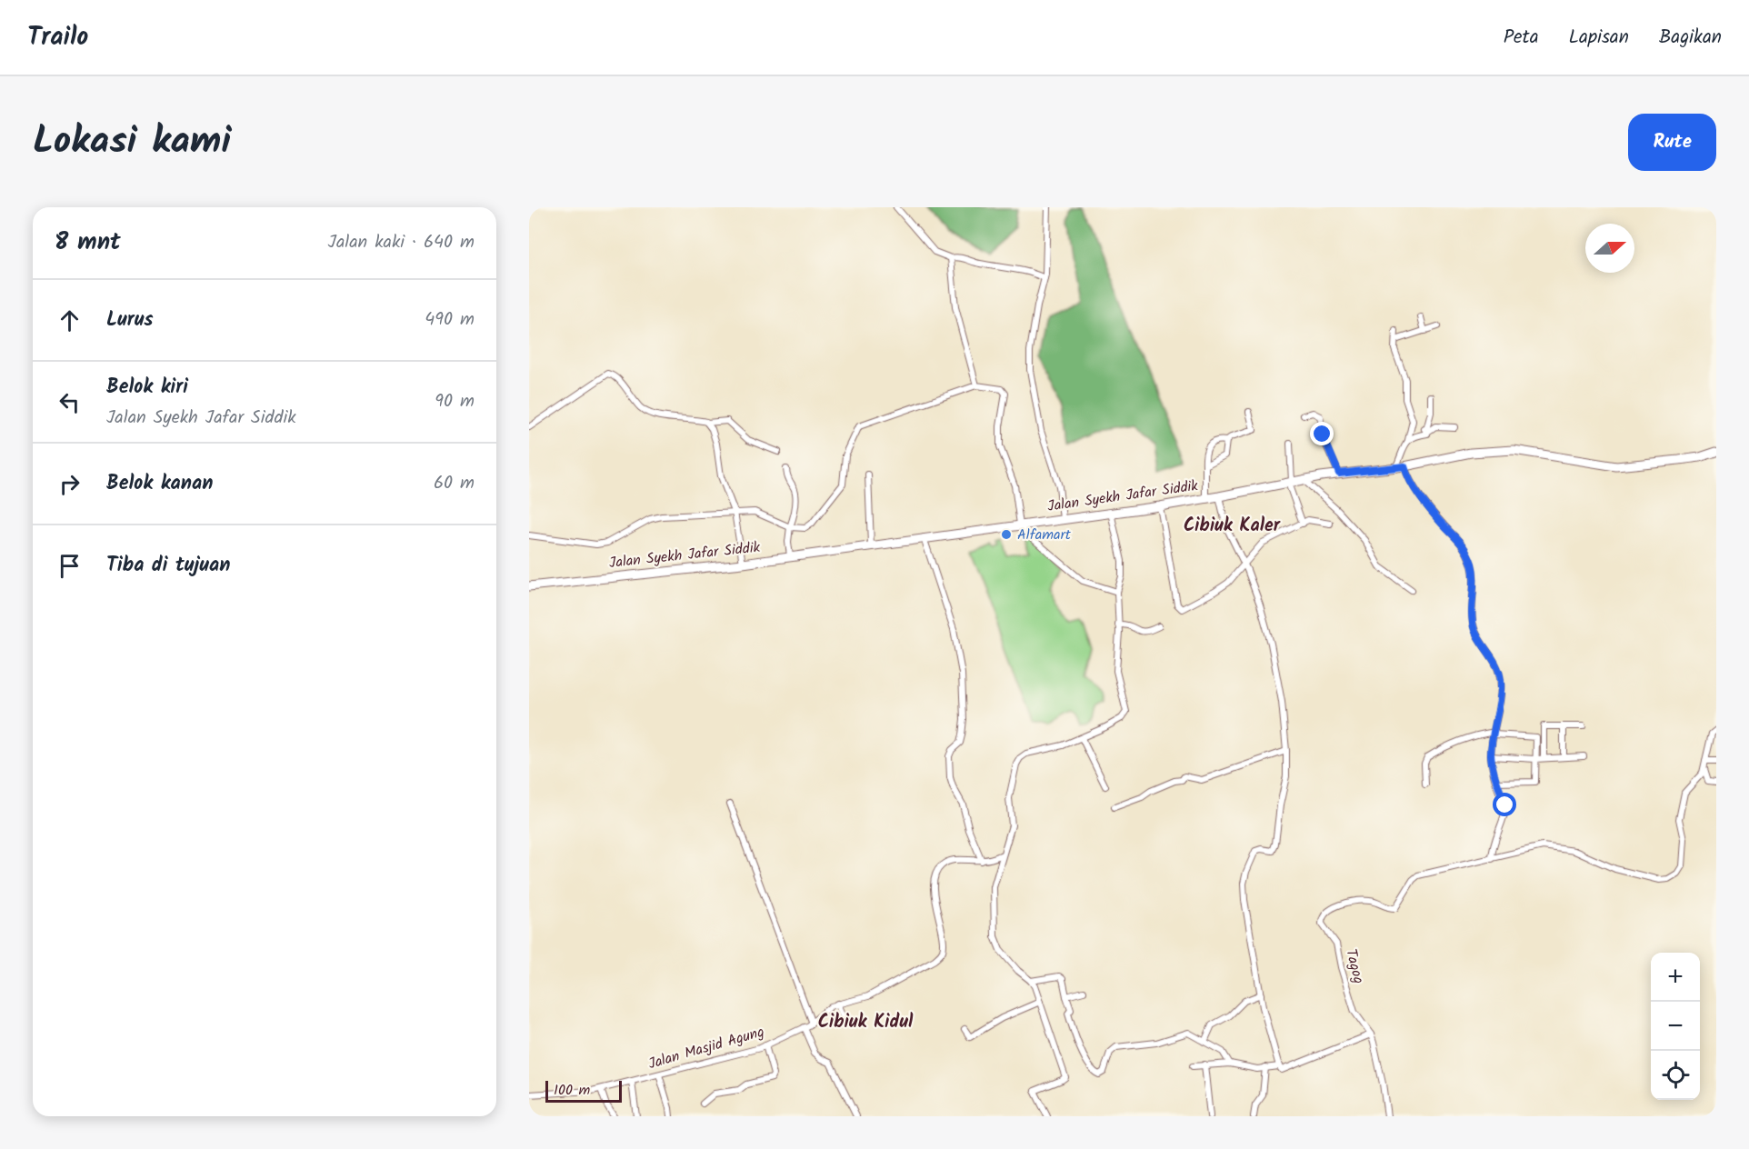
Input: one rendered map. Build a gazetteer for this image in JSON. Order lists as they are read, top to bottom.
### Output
{
  "streets": {
    "main road": ["Jalan Syekh Jafar Siddik"],
    "street": ["Tagog", "Jalan Masjid Agung"]
  },
  "districts": ["Cibiuk Kaler", "Cibiuk Kidul"],
  "places": ["Alfamart"],
  "scale_bar": "100 m",
  "north": "right",
  "page": {
    "header": "Trailo",
    "nav": ["Peta", "Lapisan", "Bagikan"],
    "title": "Lokasi kami",
    "buttons": "Rute",
    "heading": ["8 mnt", "Jalan kaki · 640 m"],
    "list": [
      ["Lurus", "490 m"],
      ["Belok kiri", "Jalan Syekh Jafar Siddik", "90 m"],
      ["Belok kanan", "60 m"],
      "Tiba di tujuan"
    ],
    "map_buttons": ["+", "−"],
    "scale": "100 m"
  }
}
